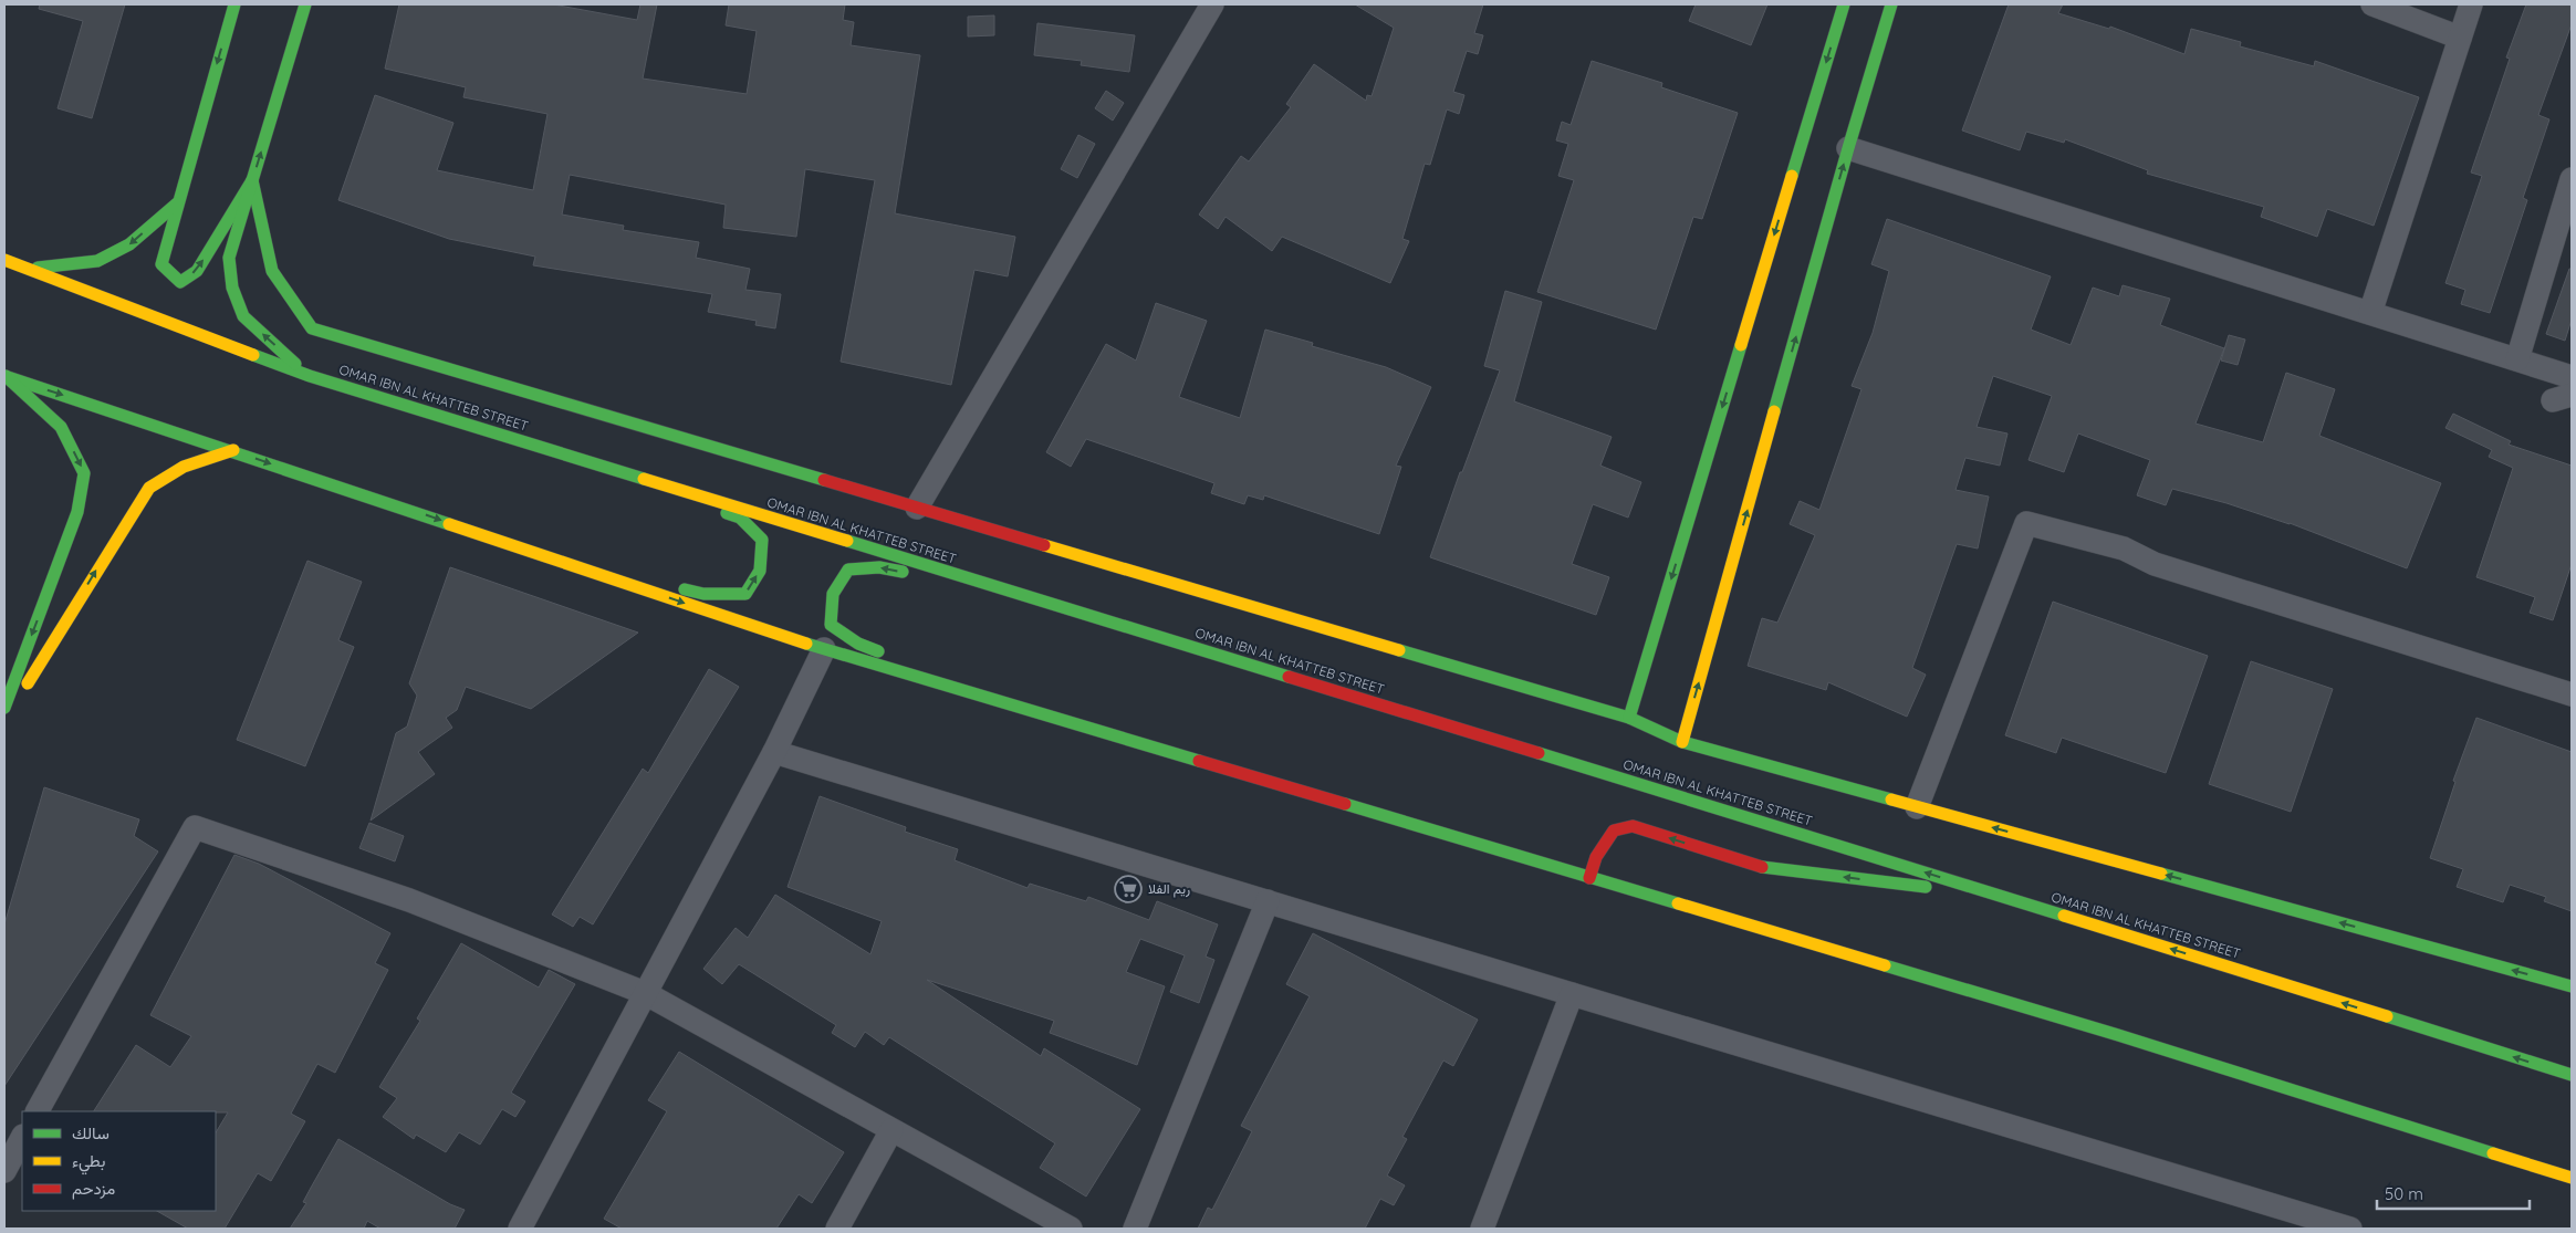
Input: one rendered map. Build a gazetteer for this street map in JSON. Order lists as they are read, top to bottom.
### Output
{
  "streets": {
    "main road": ["OMAR IBN AL KHATTEB STREET"]
  },
  "places": {
    "supermarket": ["ريم الفلا"]
  },
  "legend": ["سالك", "بطيء", "مزدحم"],
  "scale_bar": "50 m"
}
